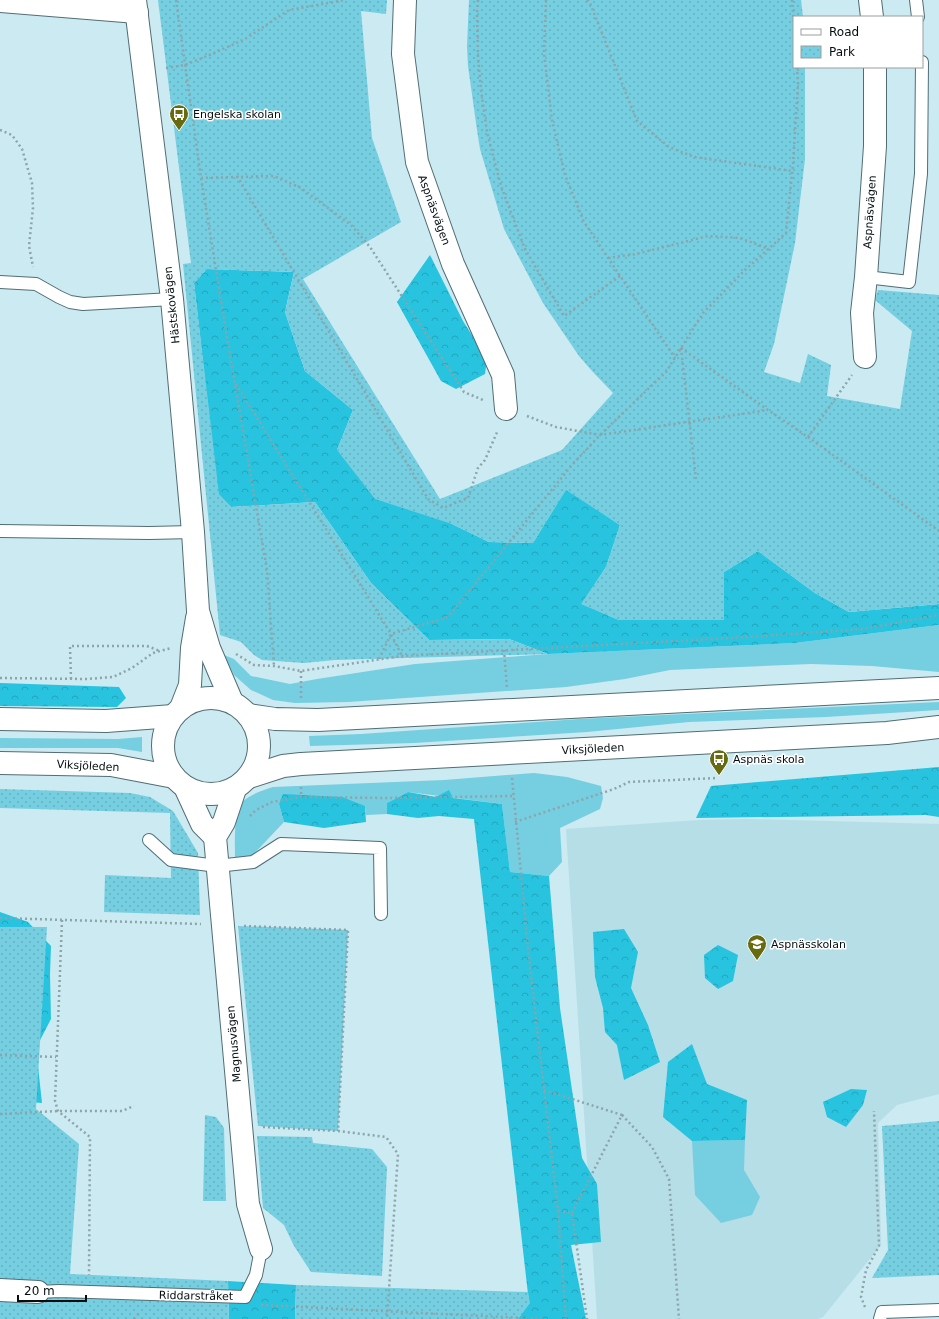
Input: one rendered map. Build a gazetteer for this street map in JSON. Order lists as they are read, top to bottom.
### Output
{
  "streets": {
    "street": [
      "Aspnäsvägen",
      "Hästskovägen",
      "Viksjöleden",
      "Magnusvägen",
      "Riddarstråket"
    ]
  },
  "crossings": [
    ["Hästskovägen", "Viksjöleden"],
    ["Magnusvägen", "Riddarstråket"]
  ],
  "places": {
    "bus stop": ["Engelska skolan", "Aspnäs skola"],
    "school or university": ["Aspnässkolan"]
  },
  "legend": ["Road", "Park"],
  "scale_bar": "20 m"
}
